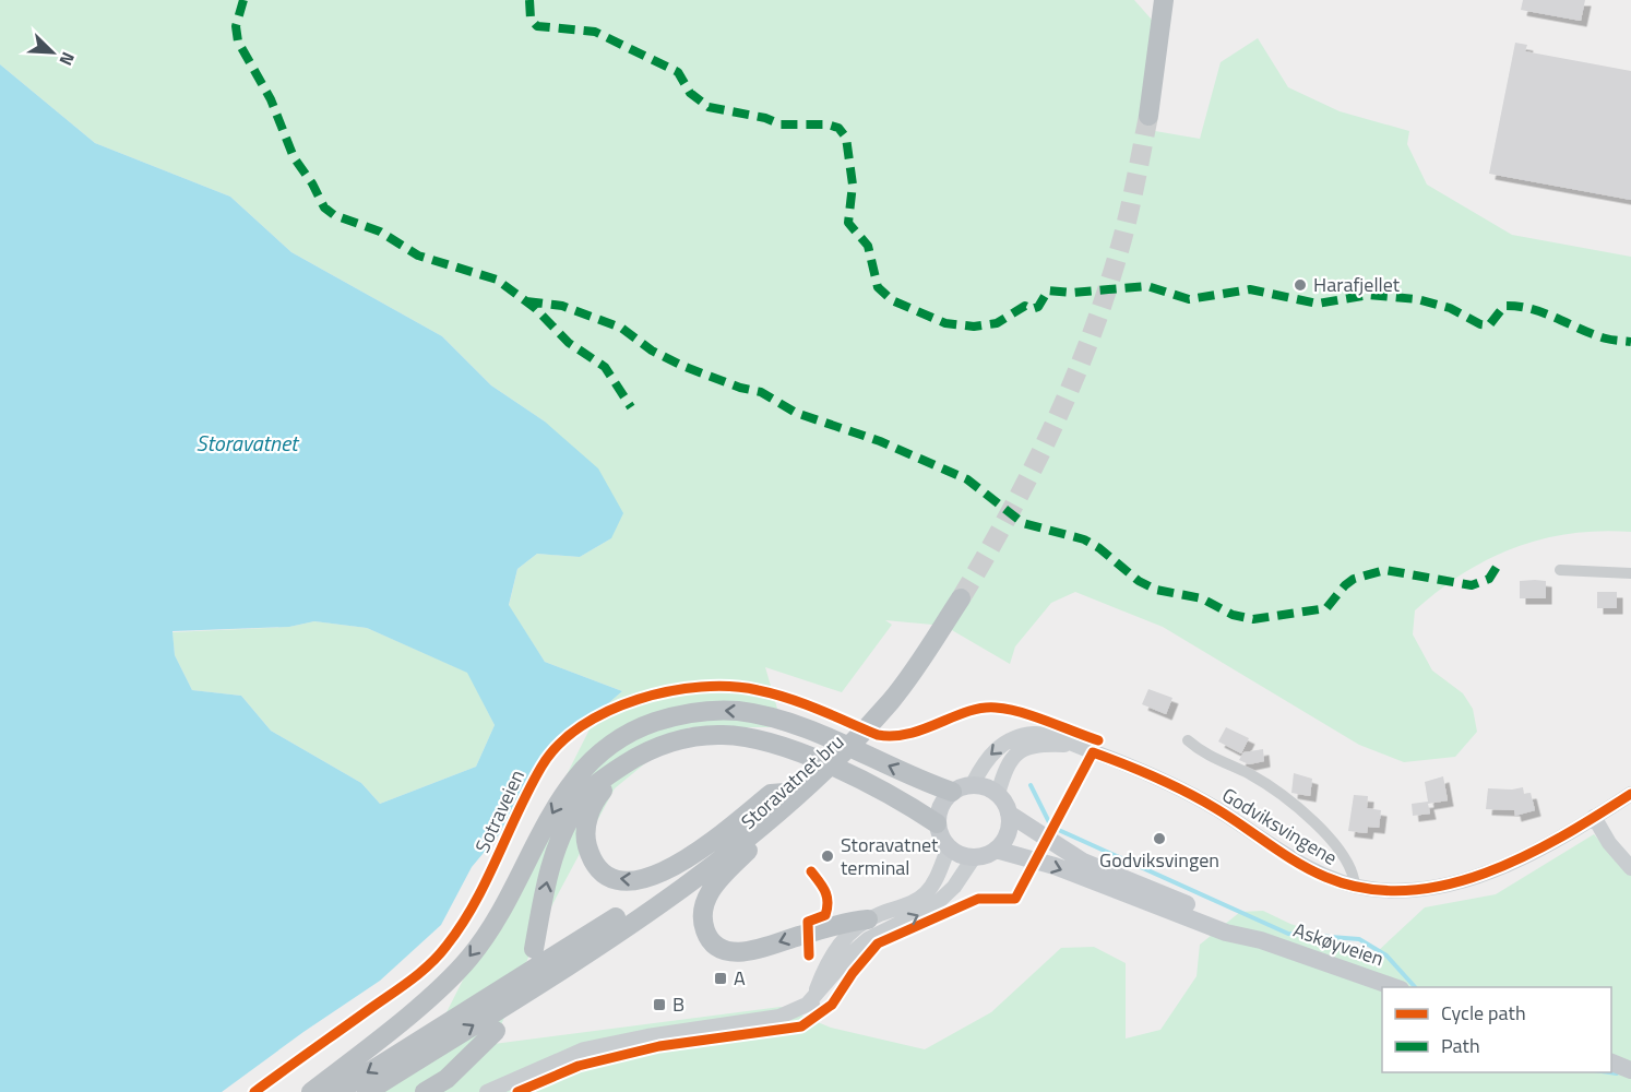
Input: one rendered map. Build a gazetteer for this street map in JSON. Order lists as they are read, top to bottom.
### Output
{
  "streets": {
    "highway": ["Storavatnet bru"],
    "main road": ["Godviksvingene", "Askøyveien"],
    "cycle path": ["Sotraveien"]
  },
  "crossings": [
    ["Godviksvingene", "Askøyveien"]
  ],
  "water": ["Storavatnet"],
  "places": {
    "other": ["Harafjellet", "Godviksvingen", "Storavatnet terminal"],
    "transit": ["A", "B"]
  },
  "legend": ["Cycle path", "Path"],
  "north": "bottom right"
}
